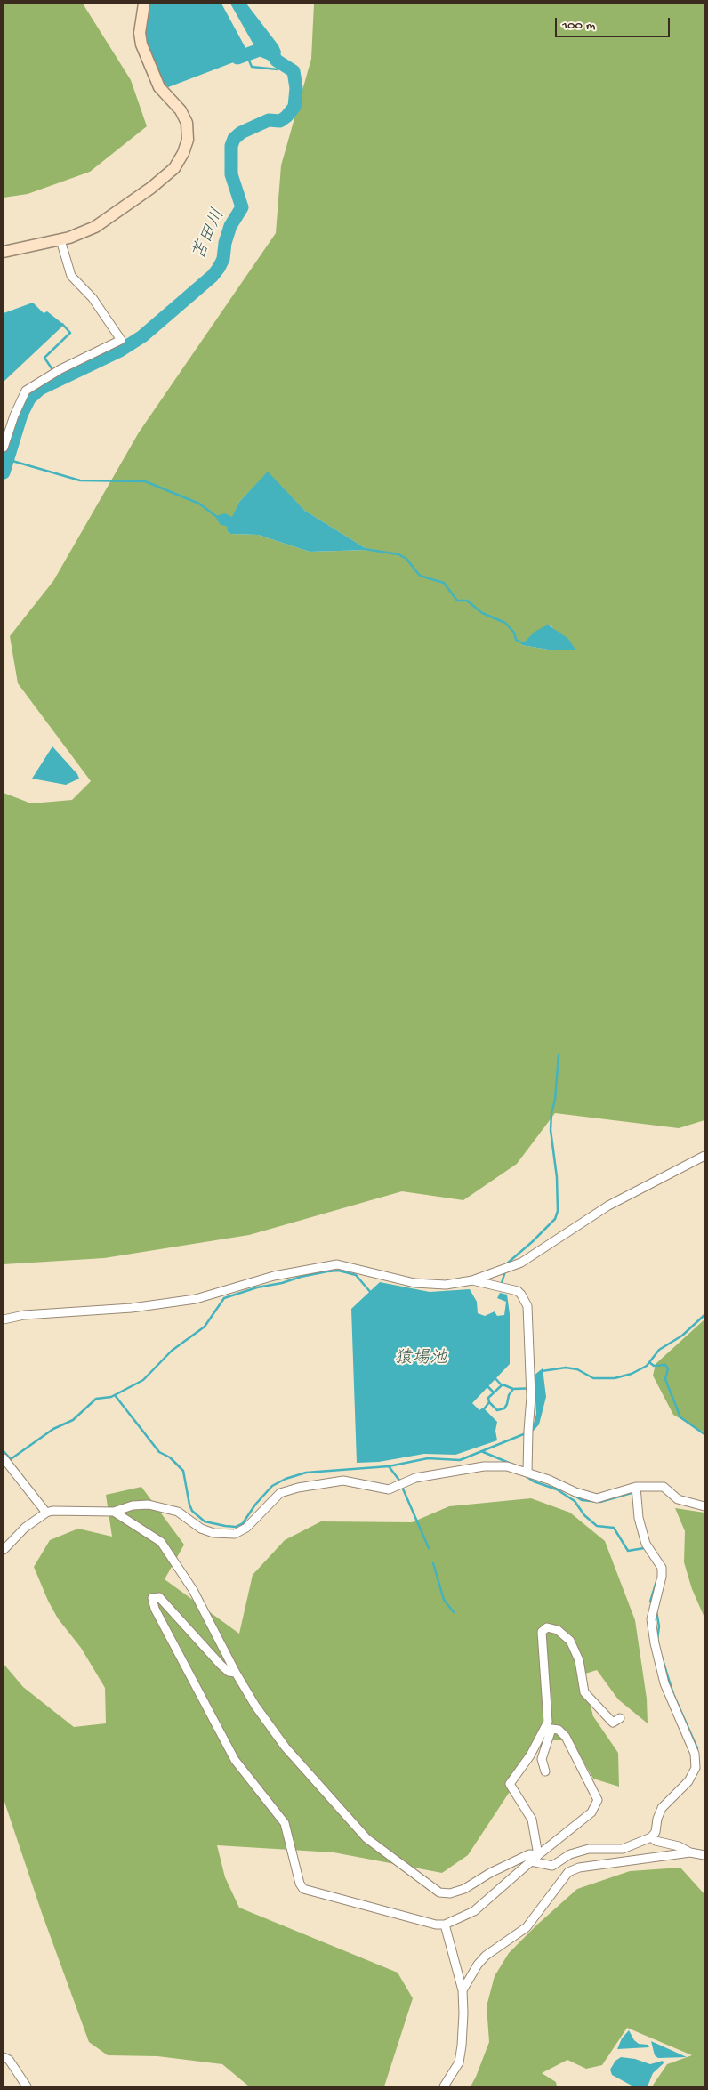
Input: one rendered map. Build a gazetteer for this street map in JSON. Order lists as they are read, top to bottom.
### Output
{
  "water": ["苫田川", "猿場池"],
  "scale_bar": "100 m"
}
